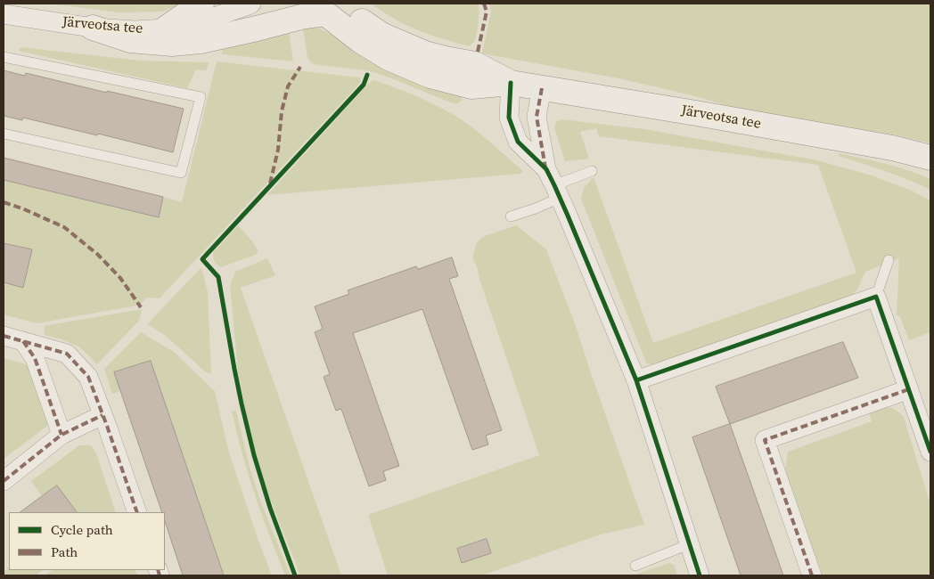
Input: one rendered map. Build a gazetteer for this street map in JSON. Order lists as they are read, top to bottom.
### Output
{
  "streets": {
    "main road": ["Järveotsa tee"]
  },
  "legend": ["Cycle path", "Path"]
}
